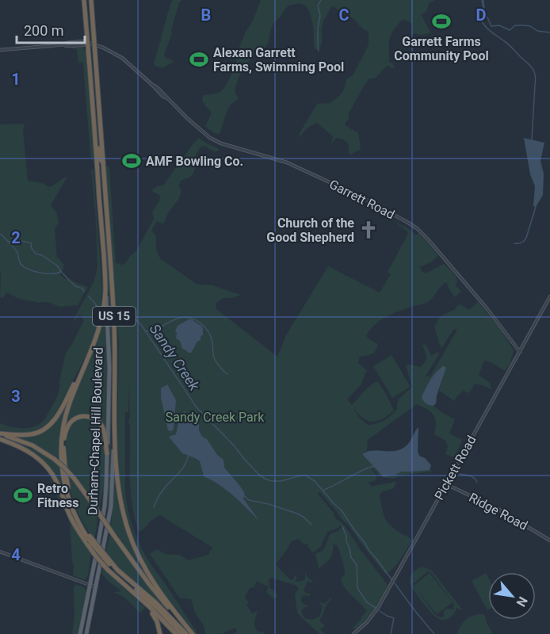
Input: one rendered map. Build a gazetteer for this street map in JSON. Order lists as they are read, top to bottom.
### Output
{
  "streets": {
    "highway": ["US 15", "Durham-Chapel Hill Boulevard"],
    "street": ["Garrett Road", "Pickett Road", "Ridge Road"]
  },
  "crossings": [
    ["Garrett Road", "Durham-Chapel Hill Boulevard"],
    ["Garrett Road", "Pickett Road"],
    ["US 15", "Durham-Chapel Hill Boulevard"],
    ["Pickett Road", "Ridge Road"]
  ],
  "water": ["Sandy Creek"],
  "parks": ["Sandy Creek Park"],
  "places": {
    "sports": [
      "Garrett Farms Community Pool",
      "Alexan Garrett Farms, Swimming Pool",
      "AMF Bowling Co.",
      "Retro Fitness"
    ],
    "church": ["Church of the Good Shepherd"]
  },
  "scale_bar": "200 m",
  "north": "bottom right",
  "grid": {
    "columns": ["B", "C", "D"],
    "rows": [
      "1",
      "2",
      "3",
      "4"
    ]
  }
}
